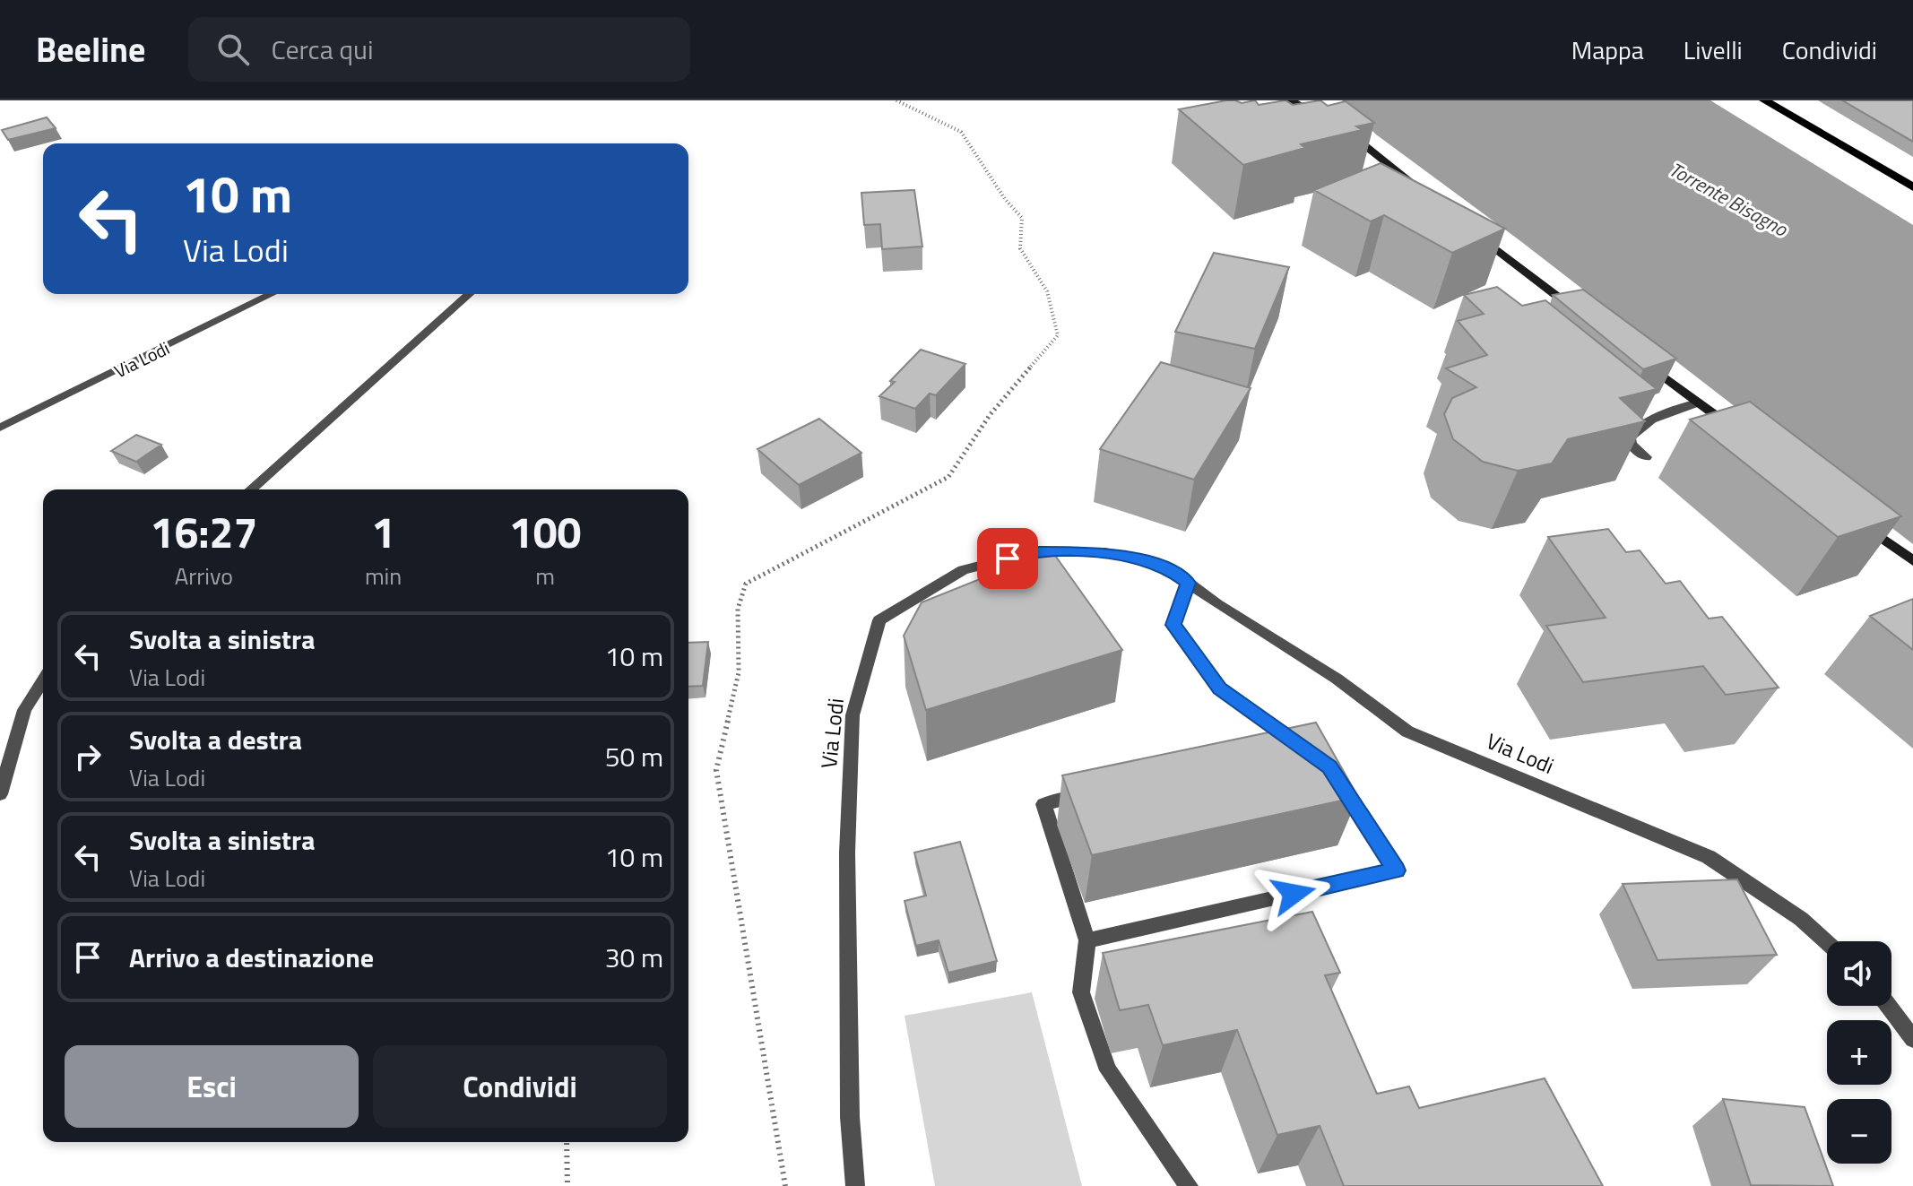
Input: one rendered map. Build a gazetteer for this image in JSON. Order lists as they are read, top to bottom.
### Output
{
  "streets": {
    "street": ["Via Lodi"]
  },
  "water": ["Torrente Bisagno"],
  "page": {
    "header": "Beeline",
    "search": "Cerca qui",
    "nav": ["Mappa", "Livelli", "Condividi"],
    "turn": ["10 m", "Via Lodi"],
    "eta": [
      "16:27",
      "Arrivo",
      "1",
      "min",
      "100",
      "m"
    ],
    "list": [
      {
        "name": "Svolta a sinistra",
        "note": "Via Lodi",
        "value": "10 m"
      },
      {
        "name": "Svolta a destra",
        "note": "Via Lodi",
        "value": "50 m"
      },
      {
        "name": "Svolta a sinistra",
        "note": "Via Lodi",
        "value": "10 m"
      },
      {
        "name": "Arrivo a destinazione",
        "value": "30 m"
      }
    ],
    "map_buttons": ["+", "−"],
    "buttons": ["Esci", "Condividi"]
  }
}
